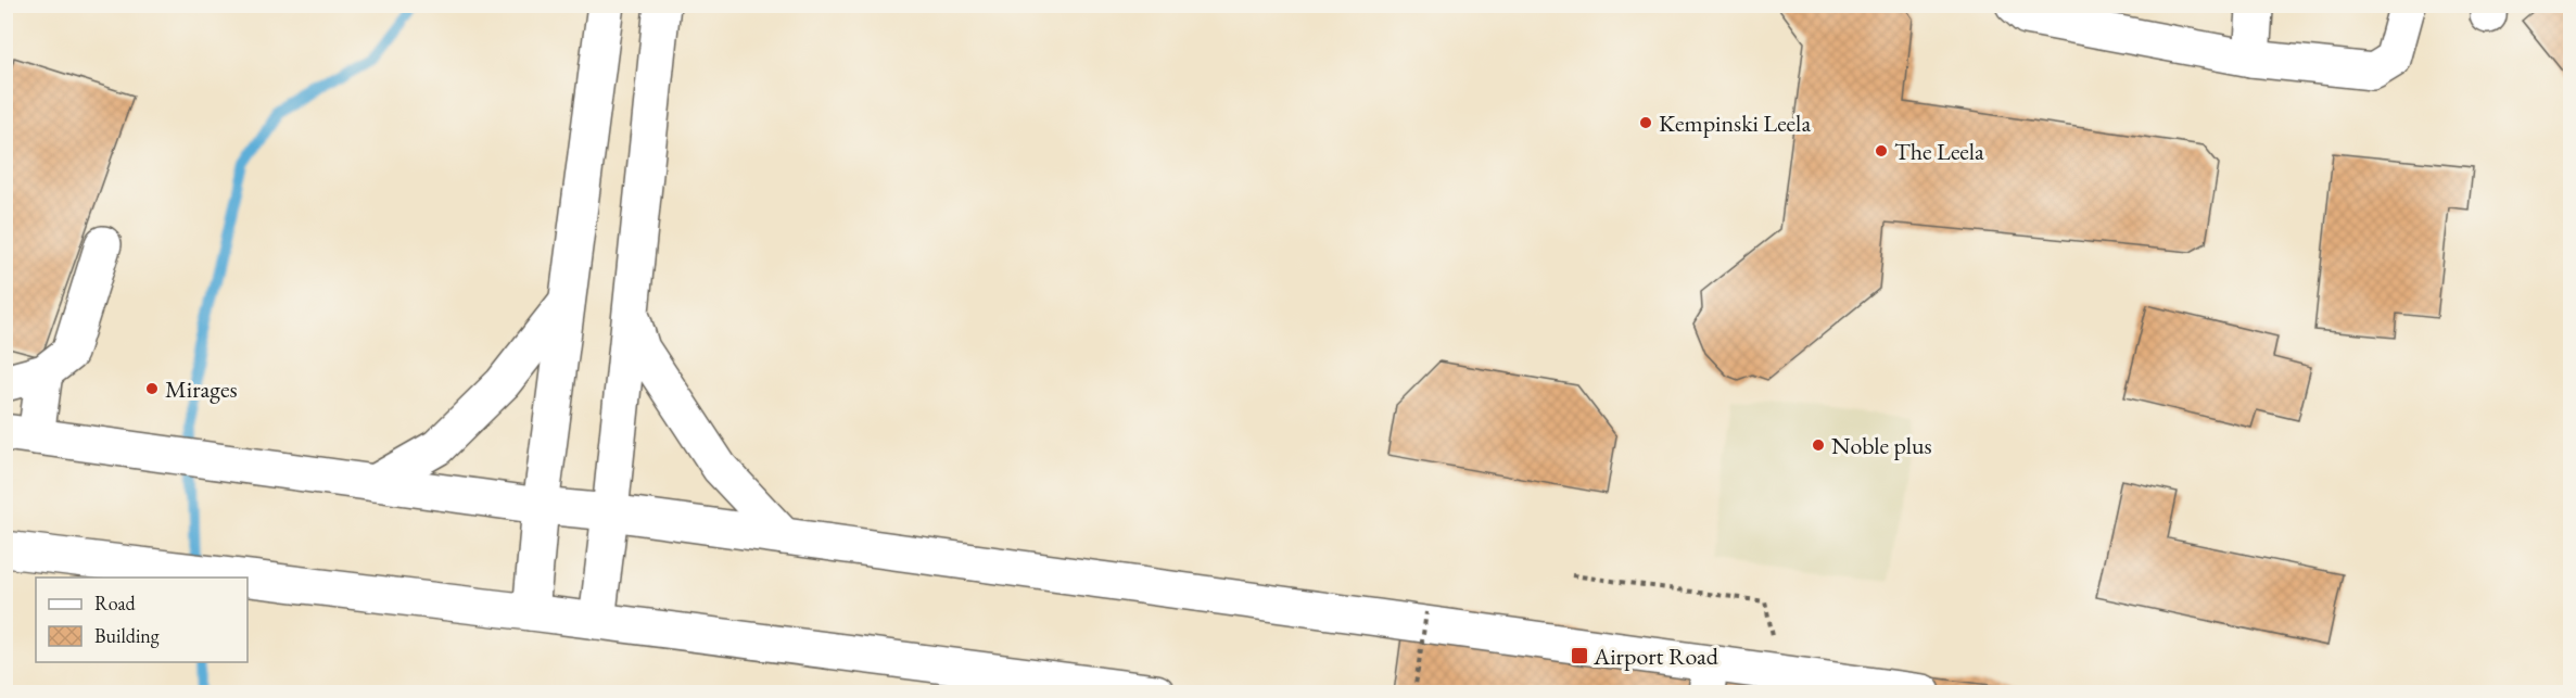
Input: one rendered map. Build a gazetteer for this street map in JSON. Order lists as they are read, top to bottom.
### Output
{
  "places": {
    "other": [
      "Kempinski Leela",
      "The Leela",
      "Mirages",
      "Noble plus"
    ],
    "transit": ["Airport Road"]
  },
  "legend": ["Road", "Building"]
}
